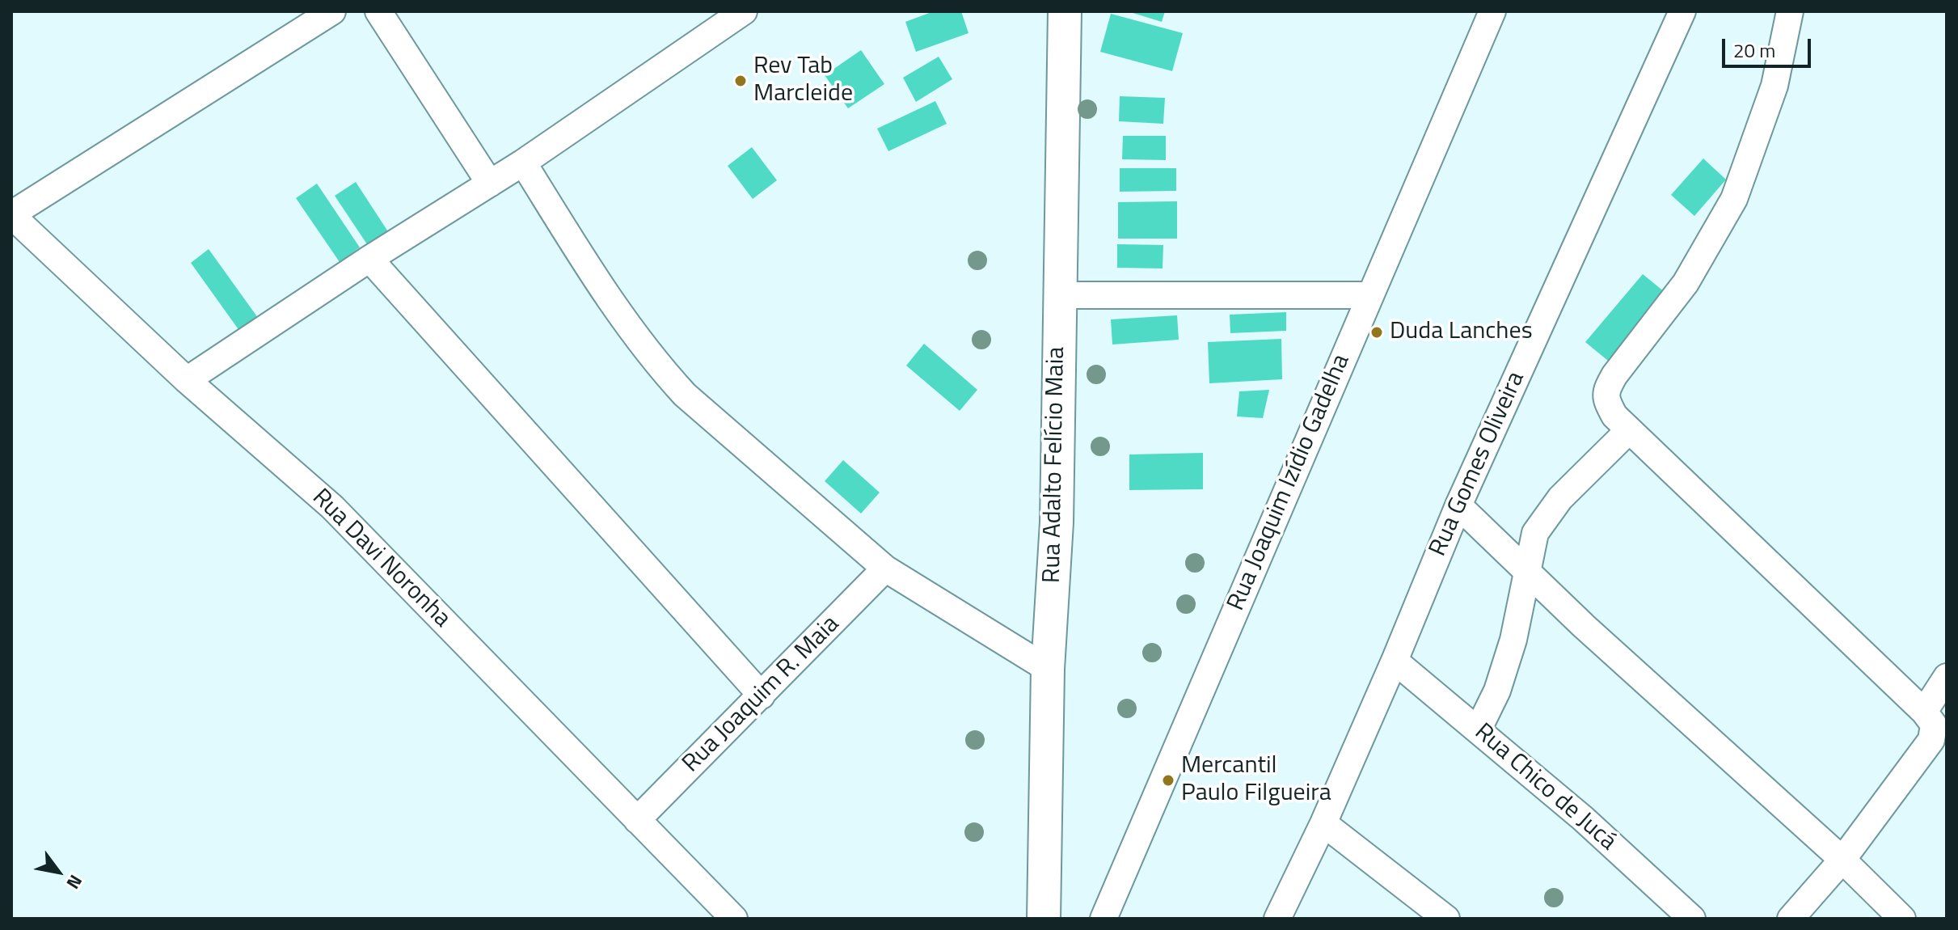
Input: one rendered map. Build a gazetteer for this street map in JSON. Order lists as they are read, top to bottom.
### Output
{
  "streets": {
    "street": [
      "Rua Gomes Oliveira",
      "Rua Adalto Felício Maia",
      "Rua Joaquim Izídio Gadelha",
      "Rua Davi Noronha",
      "Rua Joaquim R. Maia",
      "Rua Chico de Jucá"
    ]
  },
  "crossings": [
    ["Rua Gomes Oliveira", "Rua Chico de Jucá"],
    ["Rua Davi Noronha", "Rua Joaquim R. Maia"]
  ],
  "places": ["Rev Tab Marcleide", "Duda Lanches", "Mercantil Paulo Filgueira"],
  "scale_bar": "20 m",
  "north": "bottom right"
}
